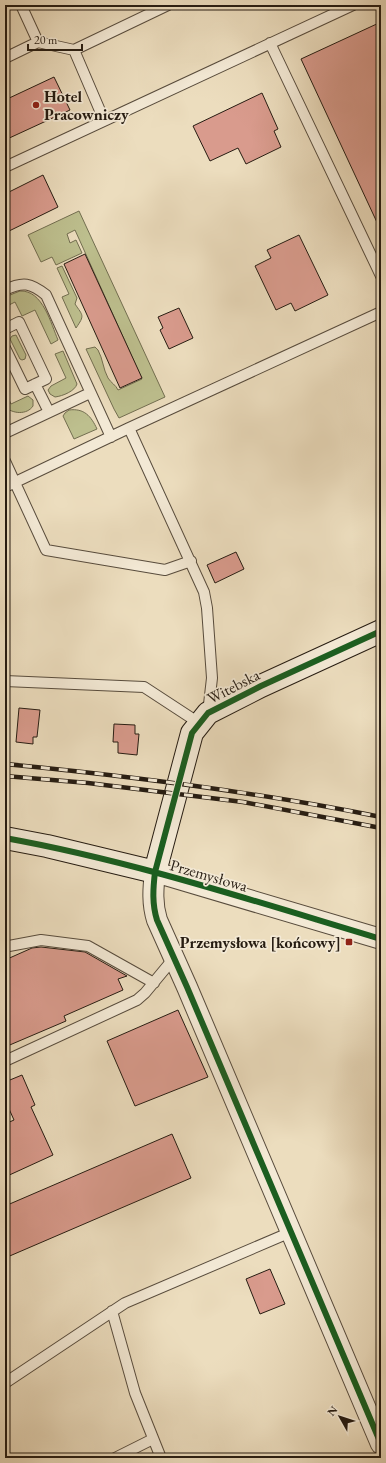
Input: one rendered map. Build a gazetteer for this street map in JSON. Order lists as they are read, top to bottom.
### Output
{
  "streets": {
    "street": ["Witebska", "Przemysłowa"]
  },
  "crossings": [
    ["Witebska", "Przemysłowa"]
  ],
  "places": {
    "other": ["Hotel Pracowniczy"],
    "transit": ["Przemysłowa [końcowy]"]
  },
  "scale_bar": "20 m",
  "north": "top left"
}
